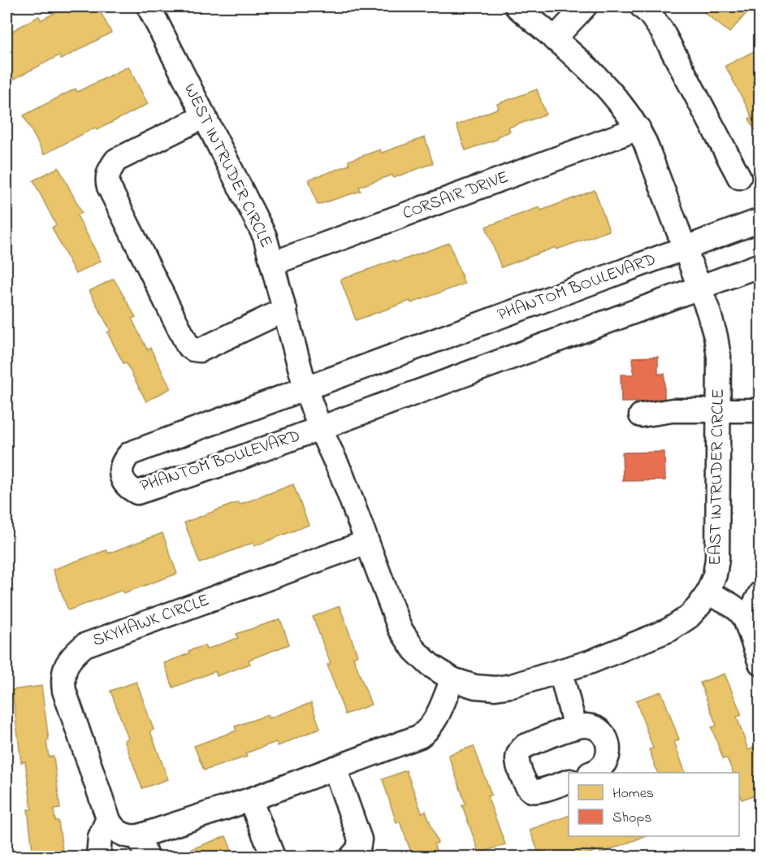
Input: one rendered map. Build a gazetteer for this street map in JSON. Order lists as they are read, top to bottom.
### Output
{
  "streets": {
    "street": [
      "WEST INTRUDER CIRCLE",
      "CORSAIR DRIVE",
      "PHANTOM BOULEVARD",
      "EAST INTRUDER CIRCLE",
      "SKYHAWK CIRCLE"
    ]
  },
  "crossings": [
    ["WEST INTRUDER CIRCLE", "CORSAIR DRIVE"],
    ["WEST INTRUDER CIRCLE", "PHANTOM BOULEVARD"],
    ["WEST INTRUDER CIRCLE", "EAST INTRUDER CIRCLE"],
    ["PHANTOM BOULEVARD", "EAST INTRUDER CIRCLE"],
    ["EAST INTRUDER CIRCLE", "SKYHAWK CIRCLE"]
  ],
  "legend": ["Homes", "Shops"]
}
